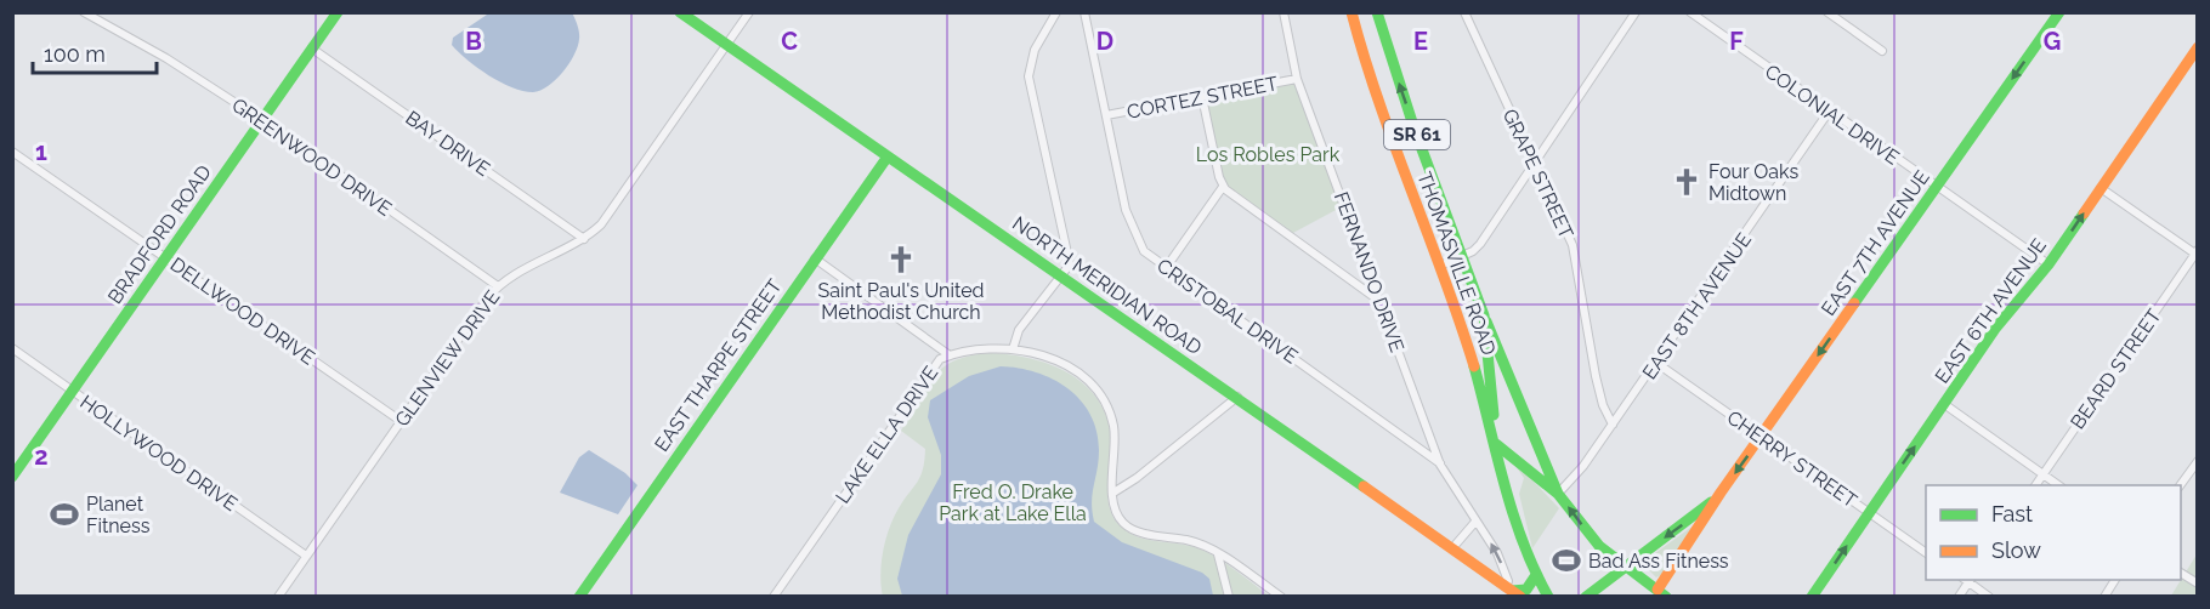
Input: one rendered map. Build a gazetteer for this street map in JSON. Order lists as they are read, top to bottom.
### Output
{
  "streets": {
    "street": [
      "CORTEZ STREET",
      "COLONIAL DRIVE",
      "SR 61",
      "BAY DRIVE",
      "GREENWOOD DRIVE",
      "GRAPE STREET",
      "BRADFORD ROAD",
      "EAST 7TH AVENUE",
      "THOMASVILLE ROAD",
      "FERNANDO DRIVE",
      "NORTH MERIDIAN ROAD",
      "EAST 8TH AVENUE",
      "DELLWOOD DRIVE",
      "CRISTOBAL DRIVE",
      "EAST 6TH AVENUE",
      "GLENVIEW DRIVE",
      "EAST THARPE STREET",
      "BEARD STREET",
      "LAKE ELLA DRIVE",
      "HOLLYWOOD DRIVE",
      "CHERRY STREET"
    ]
  },
  "crossings": [
    ["CORTEZ STREET", "FERNANDO DRIVE"],
    ["CORTEZ STREET", "CRISTOBAL DRIVE"],
    ["COLONIAL DRIVE", "EAST 7TH AVENUE"],
    ["COLONIAL DRIVE", "EAST 8TH AVENUE"],
    ["COLONIAL DRIVE", "EAST 6TH AVENUE"],
    ["BAY DRIVE", "BRADFORD ROAD"],
    ["BAY DRIVE", "GLENVIEW DRIVE"],
    ["GREENWOOD DRIVE", "BRADFORD ROAD"],
    ["GREENWOOD DRIVE", "GLENVIEW DRIVE"],
    ["GRAPE STREET", "EAST 8TH AVENUE"],
    ["BRADFORD ROAD", "DELLWOOD DRIVE"],
    ["BRADFORD ROAD", "HOLLYWOOD DRIVE"],
    ["EAST 7TH AVENUE", "CHERRY STREET"],
    ["FERNANDO DRIVE", "NORTH MERIDIAN ROAD"],
    ["FERNANDO DRIVE", "CRISTOBAL DRIVE"],
    ["NORTH MERIDIAN ROAD", "GLENVIEW DRIVE"],
    ["NORTH MERIDIAN ROAD", "EAST THARPE STREET"],
    ["EAST 8TH AVENUE", "CHERRY STREET"],
    ["DELLWOOD DRIVE", "GLENVIEW DRIVE"],
    ["EAST 6TH AVENUE", "CHERRY STREET"],
    ["GLENVIEW DRIVE", "HOLLYWOOD DRIVE"]
  ],
  "one_way": ["EAST 7TH AVENUE", "EAST 6TH AVENUE"],
  "parks": ["Los Robles Park", "Fred O. Drake Park at Lake Ella"],
  "places": {
    "church": ["Four Oaks Midtown", "Saint Paul's United Methodist Church"],
    "sports": ["Planet Fitness", "Bad Ass Fitness"]
  },
  "legend": ["Fast", "Slow"],
  "scale_bar": "100 m",
  "grid": {
    "columns": [
      "B",
      "C",
      "D",
      "E",
      "F",
      "G"
    ],
    "rows": ["1", "2"]
  }
}
